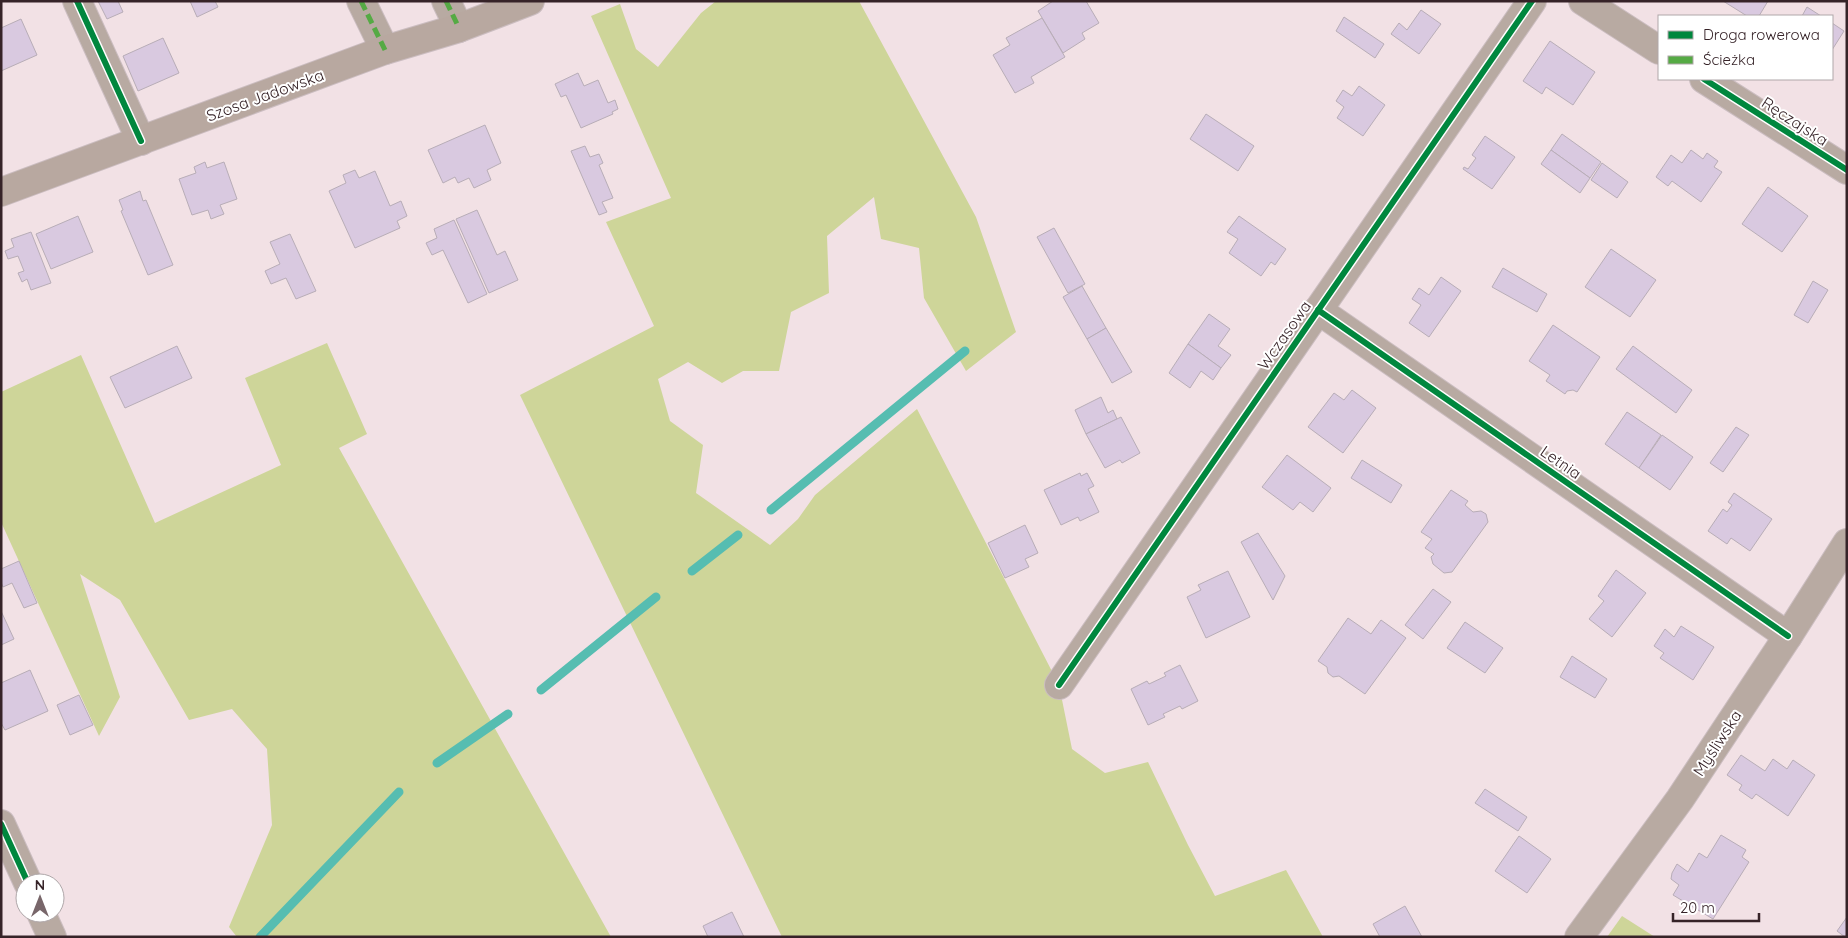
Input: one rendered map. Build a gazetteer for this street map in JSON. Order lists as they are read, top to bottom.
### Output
{
  "streets": {
    "main road": ["Szosa Jadowska"],
    "street": [
      "Ręczajska",
      "Wczasowa",
      "Letnia",
      "Myśliwska"
    ]
  },
  "crossings": [
    ["Wczasowa", "Letnia"],
    ["Letnia", "Myśliwska"]
  ],
  "legend": ["Droga rowerowa", "Ścieżka"],
  "scale_bar": "20 m",
  "north": "top"
}
